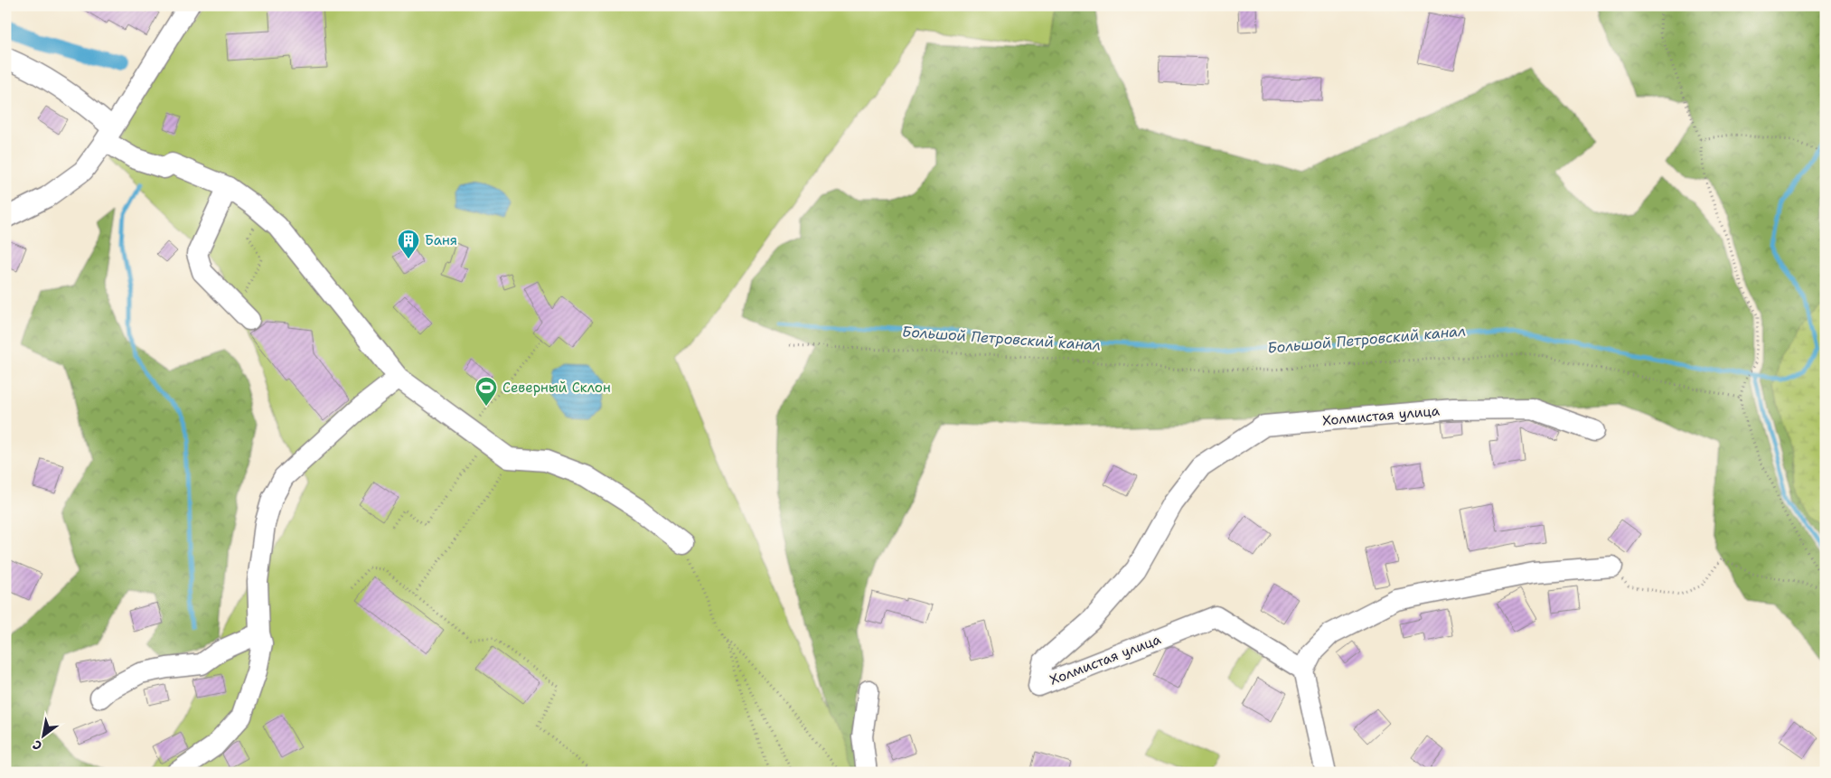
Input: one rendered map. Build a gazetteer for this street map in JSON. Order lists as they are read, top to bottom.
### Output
{
  "streets": {
    "street": ["Холмистая улица"]
  },
  "water": ["Большой Петровский канал"],
  "places": {
    "building": ["Баня"],
    "sports": ["Северный Склон"]
  },
  "north": "bottom left"
}
